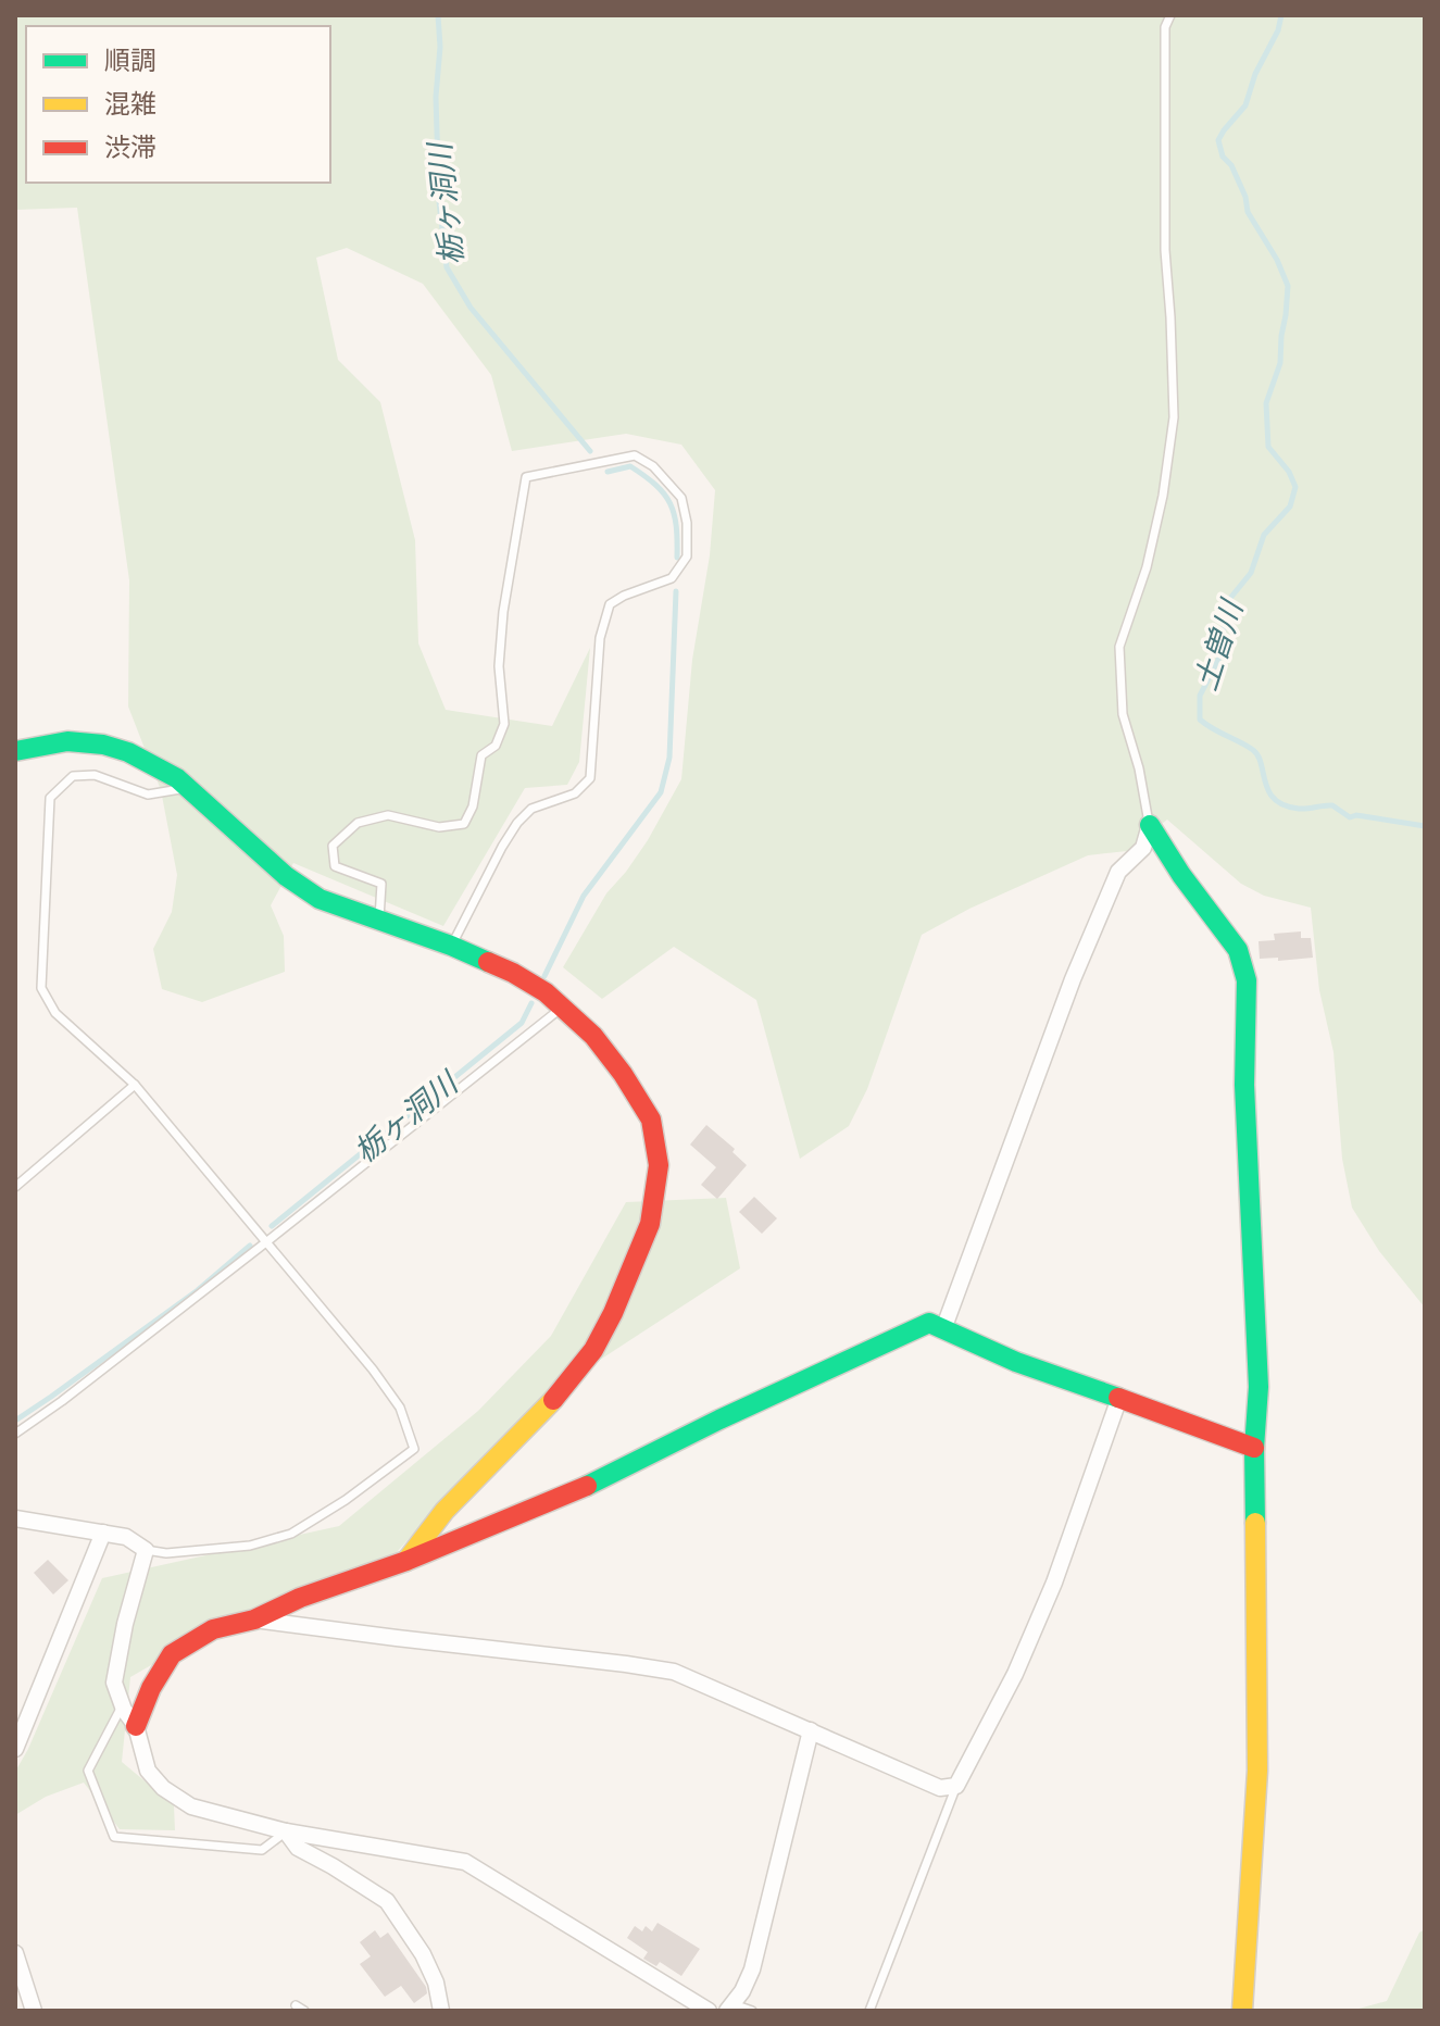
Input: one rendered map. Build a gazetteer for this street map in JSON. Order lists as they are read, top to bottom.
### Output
{
  "water": ["栃ヶ洞川", "土曽川"],
  "legend": ["順調", "混雑", "渋滞"]
}
